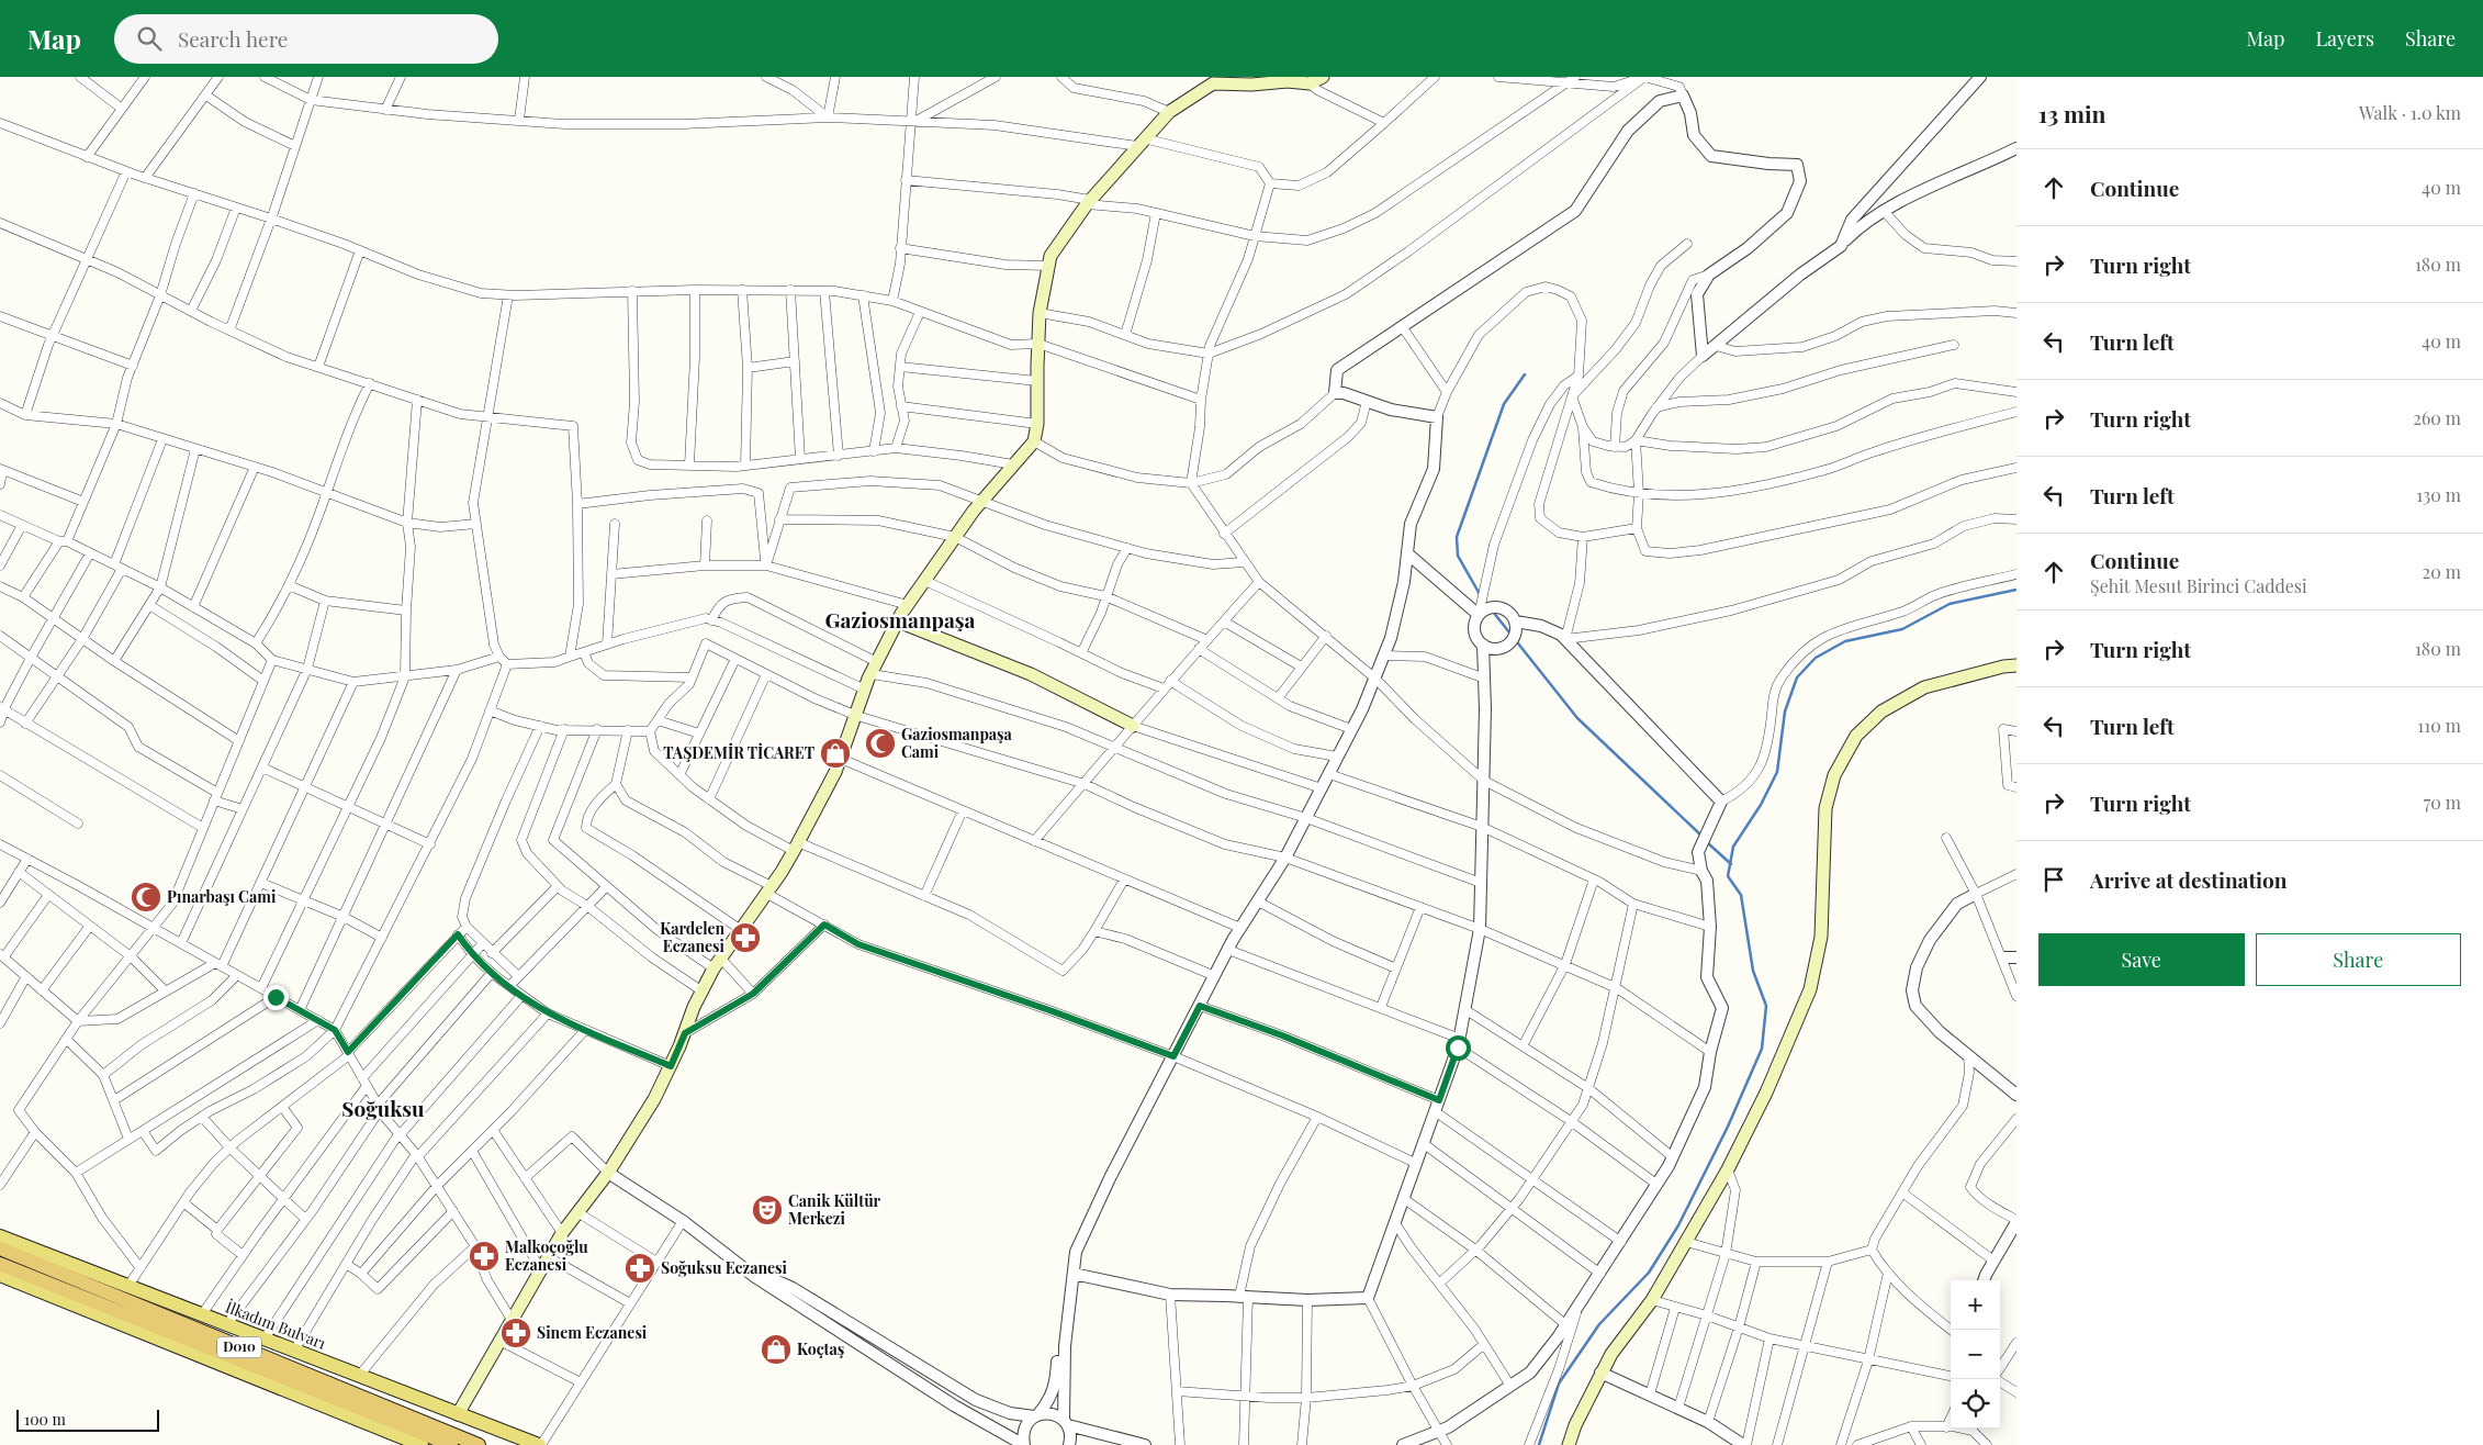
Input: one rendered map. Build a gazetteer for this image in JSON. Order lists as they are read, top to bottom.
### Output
{
  "streets": {
    "highway": ["İlkadım Bulvarı", "D010"]
  },
  "districts": ["Gaziosmanpaşa", "Soğuksu"],
  "places": {
    "mosque": ["Gaziosmanpaşa Cami", "Pınarbaşı Cami"],
    "shop": ["TAŞDEMİR TİCARET", "Koçtaş"],
    "pharmacy": [
      "Kardelen Eczanesi",
      "Malkoçoğlu Eczanesi",
      "Soğuksu Eczanesi",
      "Sinem Eczanesi"
    ],
    "theatre": ["Canik Kültür Merkezi"]
  },
  "scale_bar": "100 m",
  "page": {
    "header": "Map",
    "search": "Search here",
    "nav": ["Map", "Layers", "Share"],
    "heading": ["13 min", "Walk · 1.0 km"],
    "list": [
      ["Continue", "40 m"],
      ["Turn right", "180 m"],
      ["Turn left", "40 m"],
      ["Turn right", "260 m"],
      ["Turn left", "130 m"],
      ["Continue", "Şehit Mesut Birinci Caddesi", "20 m"],
      ["Turn right", "180 m"],
      ["Turn left", "110 m"],
      ["Turn right", "70 m"],
      "Arrive at destination"
    ],
    "buttons": ["Save", "Share"],
    "map_buttons": ["+", "−"],
    "scale": "100 m"
  }
}
